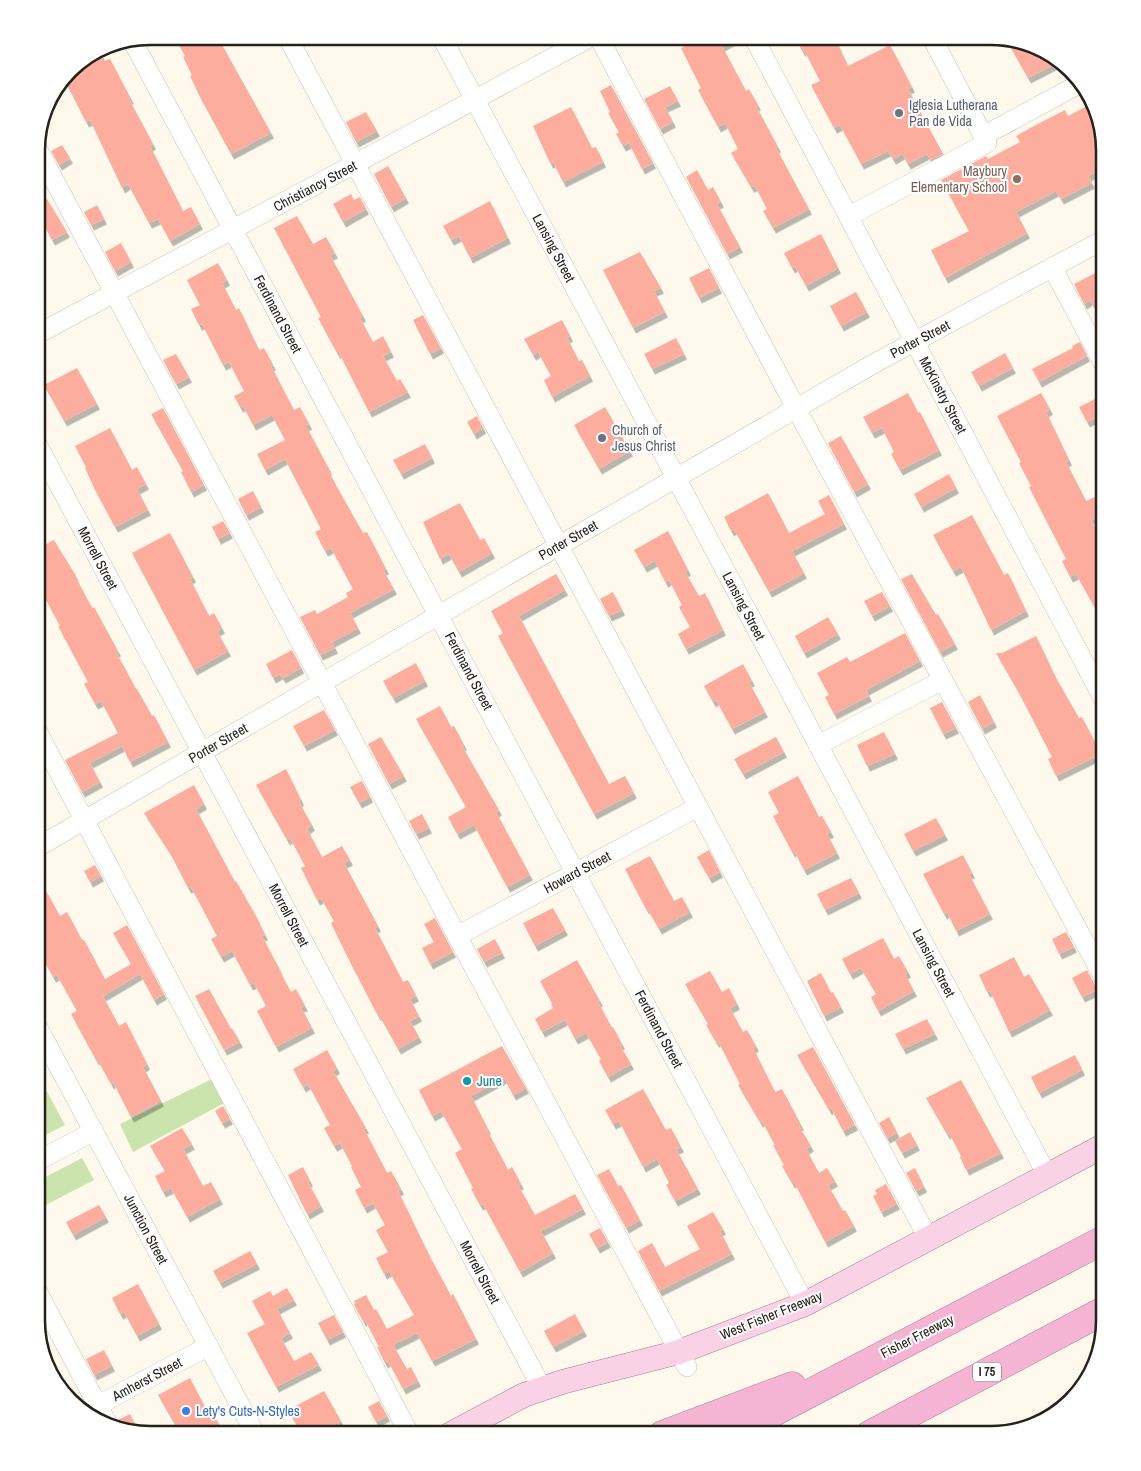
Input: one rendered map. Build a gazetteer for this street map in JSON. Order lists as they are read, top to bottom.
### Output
{
  "streets": {
    "highway": ["Fisher Freeway", "I 75"],
    "main road": ["West Fisher Freeway"],
    "street": [
      "Christiancy Street",
      "Lansing Street",
      "Ferdinand Street",
      "Porter Street",
      "McKinstry Street",
      "Morrell Street",
      "Howard Street",
      "Junction Street",
      "Amherst Street"
    ]
  },
  "crossings": [
    ["Christiancy Street", "Lansing Street"],
    ["Christiancy Street", "Ferdinand Street"],
    ["Lansing Street", "Porter Street"],
    ["Lansing Street", "West Fisher Freeway"],
    ["Ferdinand Street", "Porter Street"],
    ["Ferdinand Street", "Howard Street"],
    ["Ferdinand Street", "West Fisher Freeway"],
    ["Porter Street", "McKinstry Street"],
    ["Porter Street", "Morrell Street"],
    ["Morrell Street", "West Fisher Freeway"],
    ["Junction Street", "Amherst Street"]
  ],
  "places": [
    "Iglesia Lutherana Pan de Vida",
    "Maybury Elementary School",
    "Church of Jesus Christ",
    "June",
    "Lety's Cuts-N-Styles"
  ]
}
